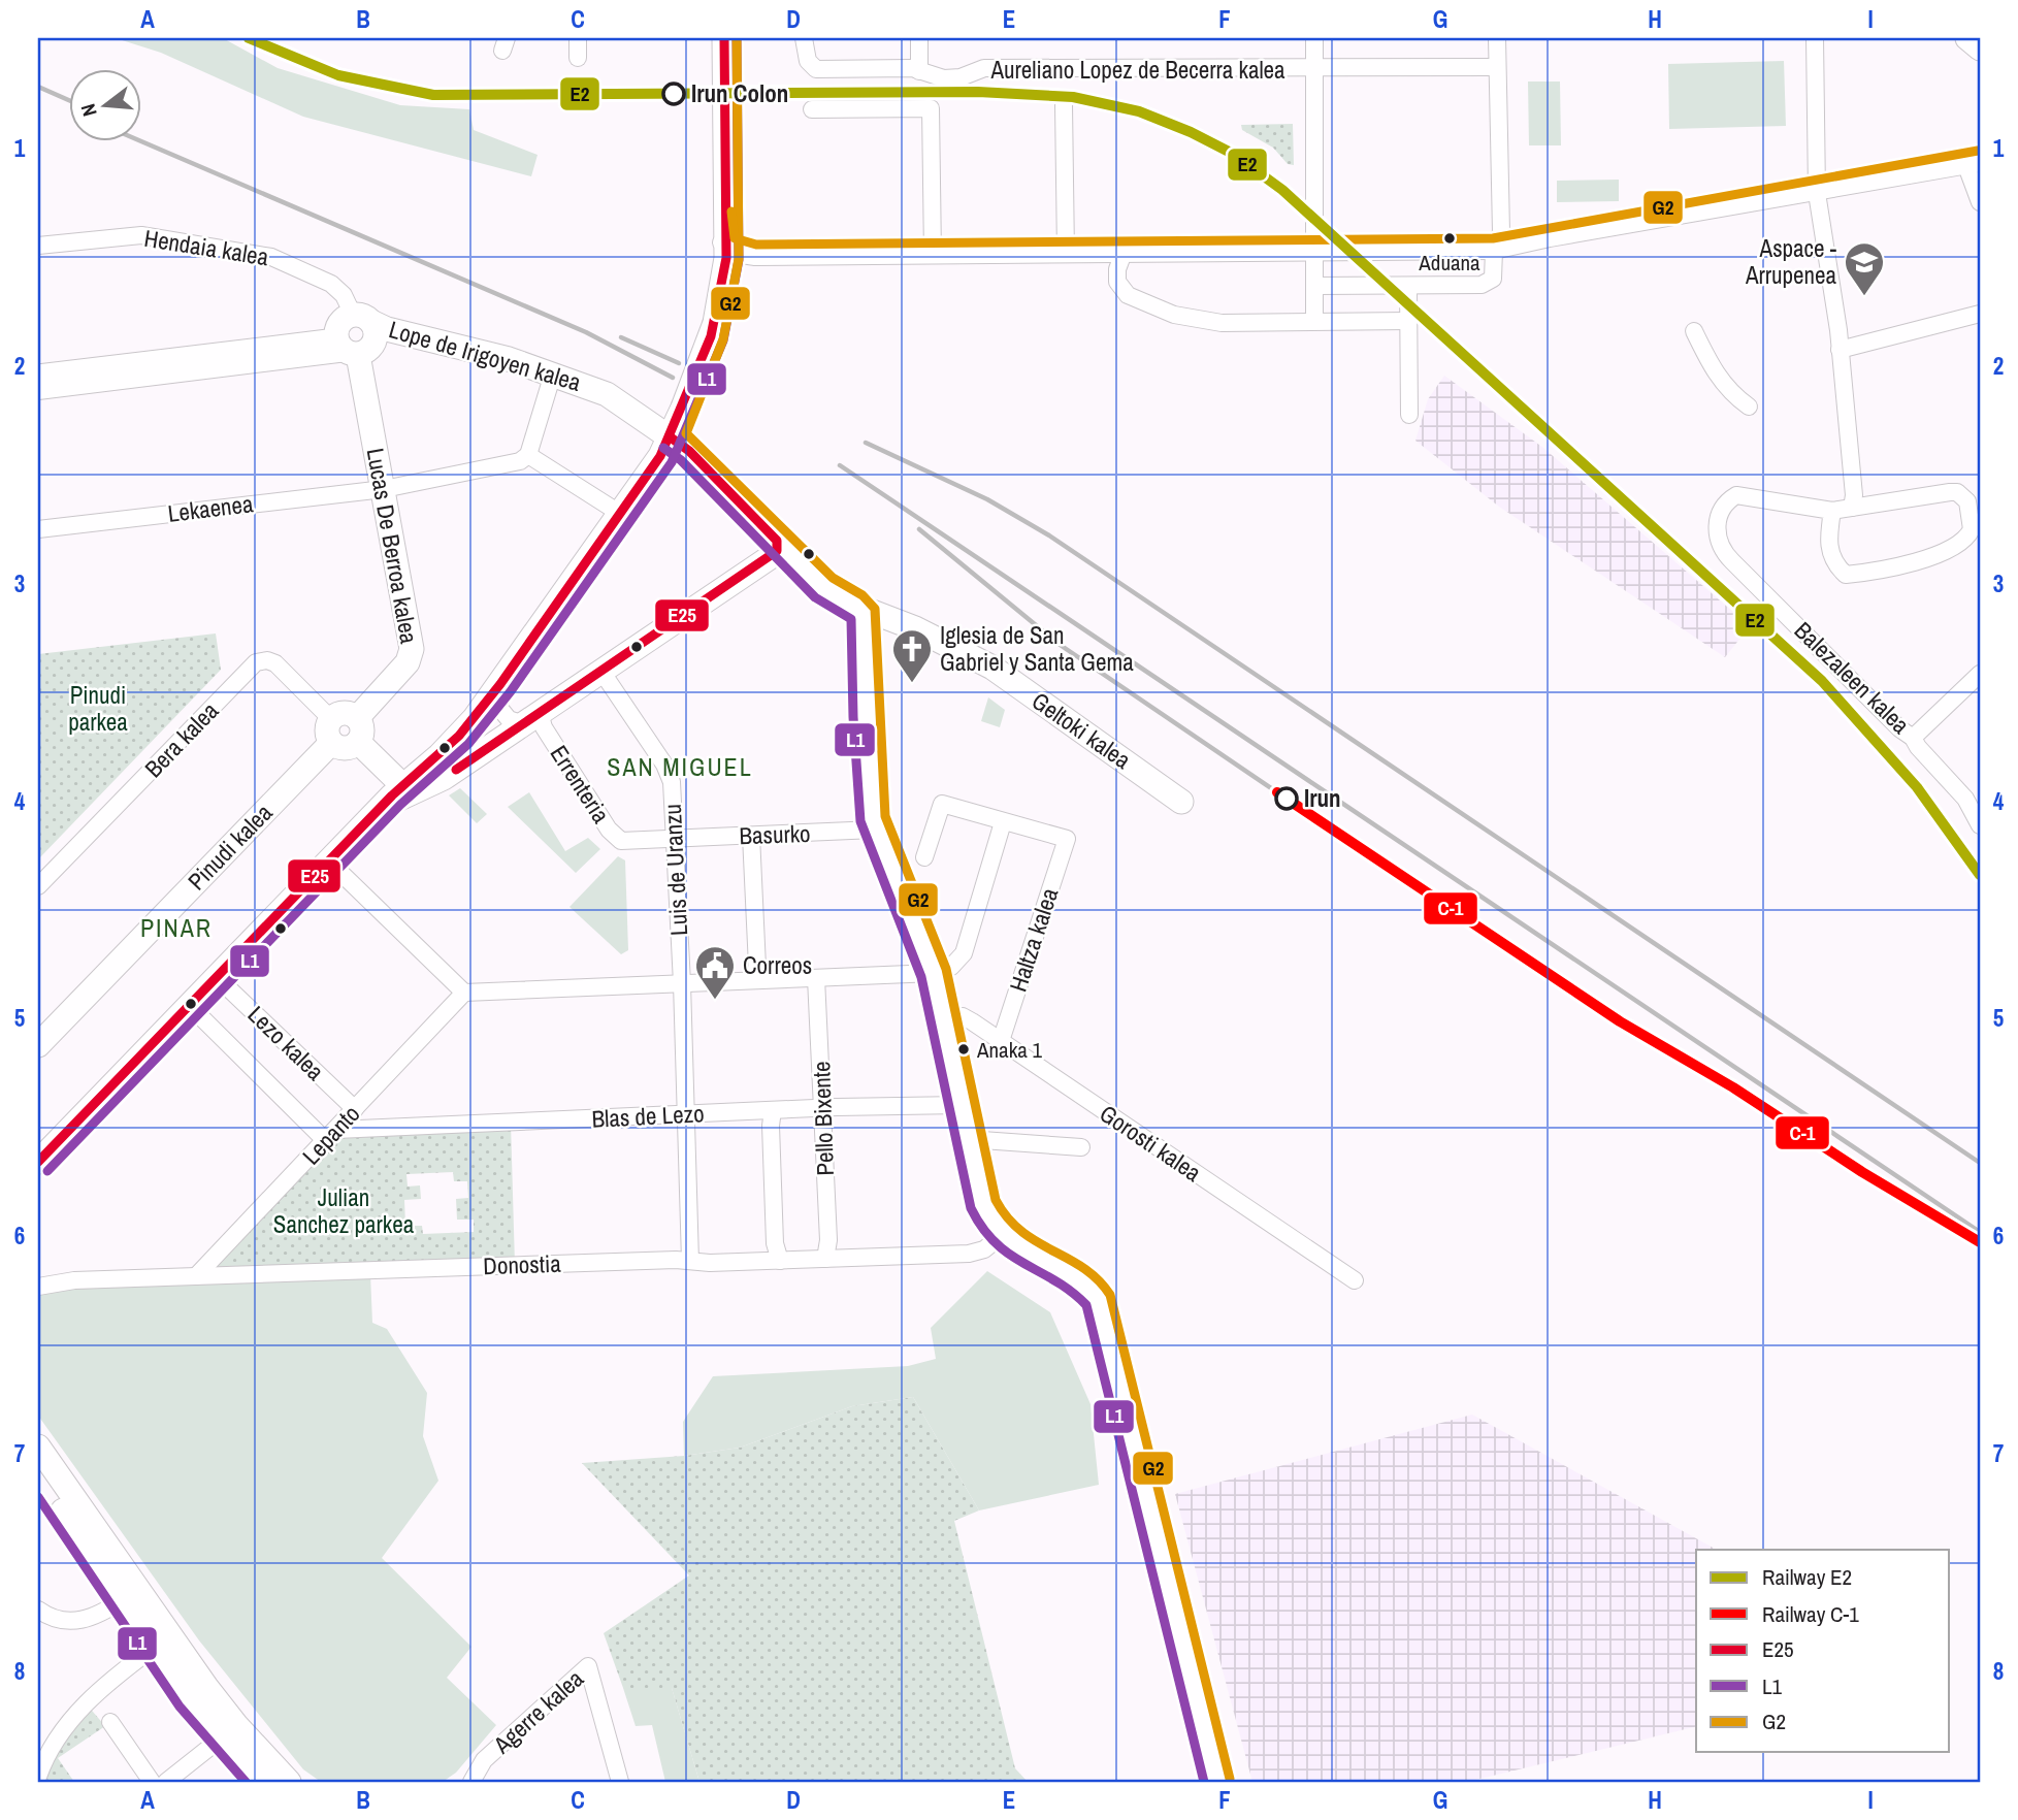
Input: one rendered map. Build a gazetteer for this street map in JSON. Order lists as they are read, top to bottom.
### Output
{
  "streets": {
    "street": [
      "Aureliano Lopez de Becerra kalea",
      "Hendaia kalea",
      "Lope de Irigoyen kalea",
      "Lekaenea",
      "Lucas De Berroa kalea",
      "Balezaleen kalea",
      "Geltoki kalea",
      "Bera kalea",
      "Errenteria",
      "Basurko",
      "Pinudi kalea",
      "Luis de Uranzu",
      "Haltza kalea",
      "Lezo kalea",
      "Blas de Lezo",
      "Pello Bixente",
      "Lepanto",
      "Gorosti kalea",
      "Donostia",
      "Agerre kalea"
    ]
  },
  "crossings": [
    ["Hendaia kalea", "Lope de Irigoyen kalea"],
    ["Lope de Irigoyen kalea", "Geltoki kalea"],
    ["Lekaenea", "Lucas De Berroa kalea"],
    ["Bera kalea", "Pinudi kalea"],
    ["Errenteria", "Basurko"],
    ["Errenteria", "Luis de Uranzu"],
    ["Basurko", "Luis de Uranzu"],
    ["Luis de Uranzu", "Blas de Lezo"],
    ["Luis de Uranzu", "Donostia"],
    ["Haltza kalea", "Gorosti kalea"],
    ["Lezo kalea", "Blas de Lezo"],
    ["Lezo kalea", "Lepanto"],
    ["Blas de Lezo", "Pello Bixente"],
    ["Blas de Lezo", "Lepanto"],
    ["Pello Bixente", "Donostia"],
    ["Lepanto", "Donostia"]
  ],
  "districts": ["SAN MIGUEL", "PINAR"],
  "parks": ["Pinudi parkea", "Julian Sanchez parkea"],
  "places": {
    "other": [
      "Irun Colon",
      "Aduana",
      "Irun",
      "Anaka 1"
    ],
    "school or university": ["Aspace - Arrupenea"],
    "church": ["Iglesia de San Gabriel y Santa Gema"],
    "public building": ["Correos"]
  },
  "lines": [
    "rail line E2",
    "transit line E25",
    "transit line L1",
    "transit line G2",
    "rail line C-1"
  ],
  "legend": [
    "Railway E2",
    "Railway C-1",
    "E25",
    "L1",
    "G2"
  ],
  "north": "left",
  "grid": {
    "columns": [
      "A",
      "B",
      "C",
      "D",
      "E",
      "F",
      "G",
      "H",
      "I"
    ],
    "rows": [
      "1",
      "2",
      "3",
      "4",
      "5",
      "6",
      "7",
      "8"
    ]
  }
}
